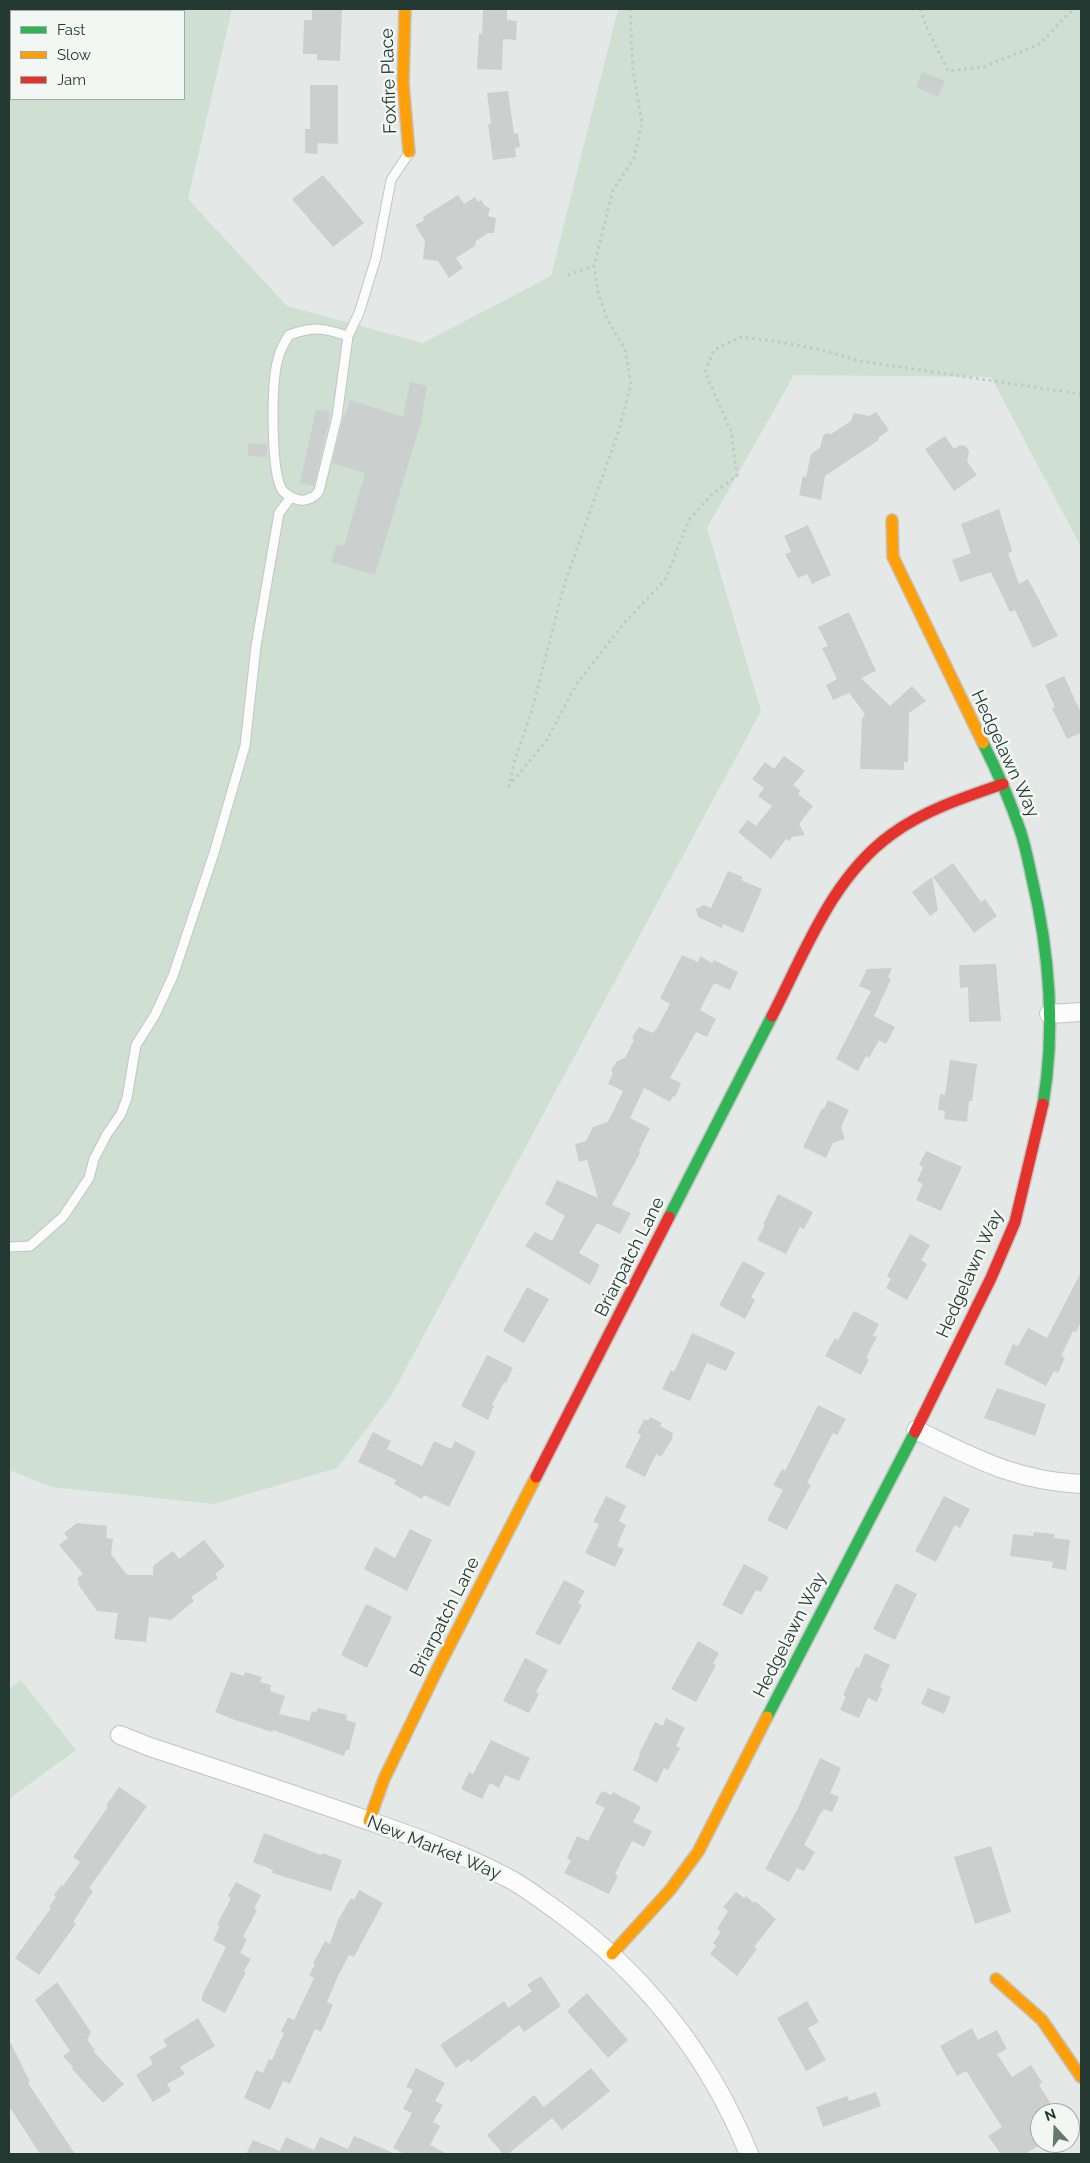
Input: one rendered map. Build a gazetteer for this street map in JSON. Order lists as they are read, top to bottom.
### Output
{
  "streets": {
    "street": [
      "Foxfire Place",
      "Hedgelawn Way",
      "Briarpatch Lane",
      "New Market Way"
    ]
  },
  "crossings": [
    ["Hedgelawn Way", "Briarpatch Lane"],
    ["Hedgelawn Way", "New Market Way"],
    ["Briarpatch Lane", "New Market Way"]
  ],
  "legend": ["Fast", "Slow", "Jam"],
  "north": "top"
}
